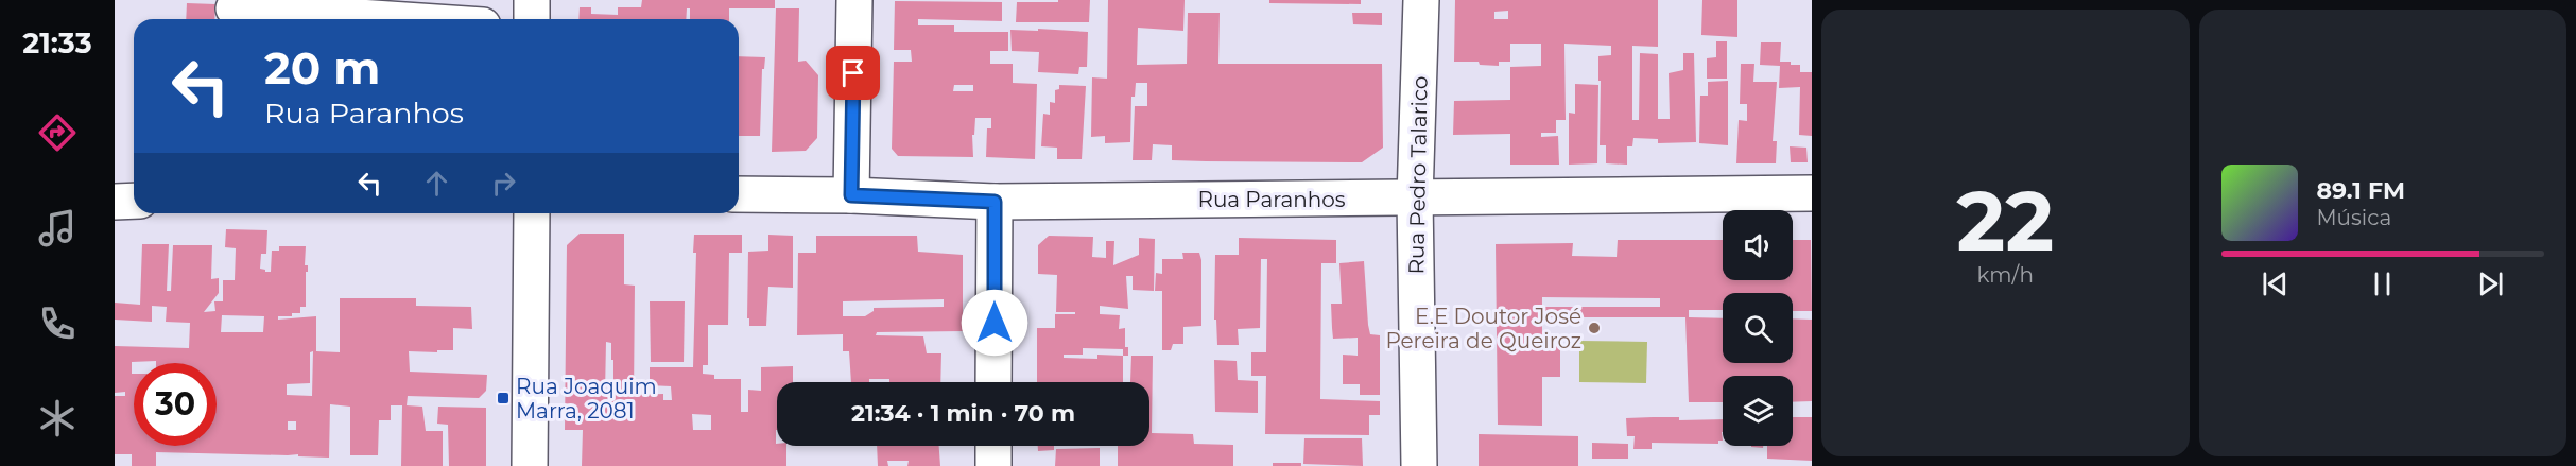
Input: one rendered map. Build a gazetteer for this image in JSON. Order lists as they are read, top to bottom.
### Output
{
  "streets": {
    "street": ["Rua Pedro Talarico", "Rua Paranhos"]
  },
  "crossings": [
    ["Rua Pedro Talarico", "Rua Paranhos"]
  ],
  "places": {
    "other": ["E.E Doutor José Pereira de Queiroz"],
    "transit": ["Rua Joaquim Marra, 2081"]
  },
  "page": {
    "tabs": "21:33",
    "tile": ["22", "km/h"],
    "turn": ["20 m", "Rua Paranhos"],
    "song": ["89.1 FM", "Música"],
    "limit": "30",
    "trip": "21:34 · 1 min · 70 m"
  }
}
